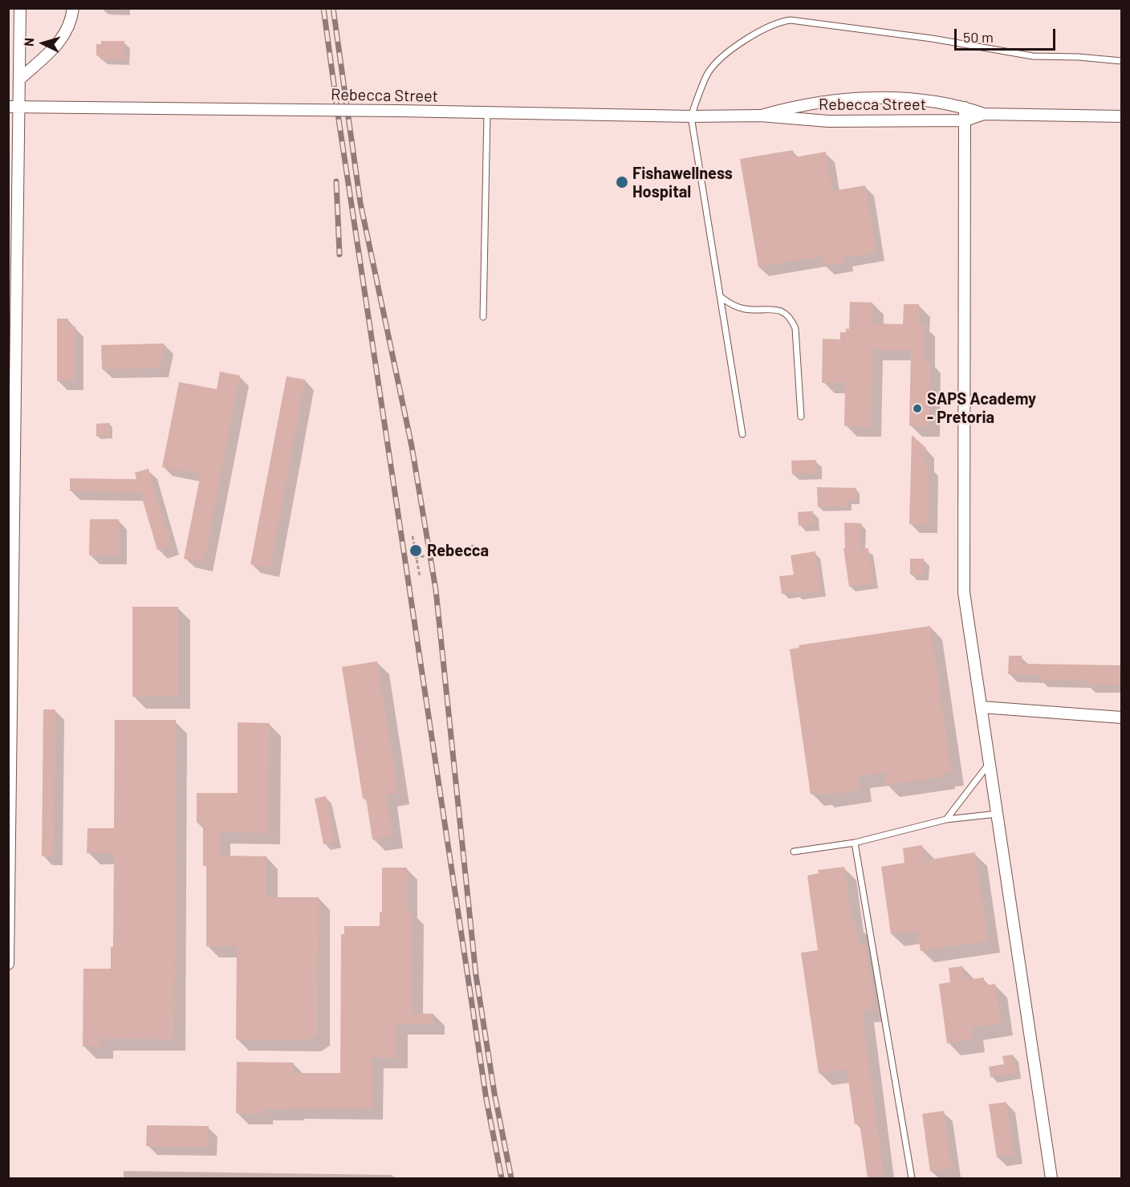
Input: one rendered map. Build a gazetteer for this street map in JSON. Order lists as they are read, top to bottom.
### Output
{
  "streets": {
    "street": ["Rebecca Street"]
  },
  "places": ["Fishawellness Hospital", "SAPS Academy - Pretoria", "Rebecca"],
  "scale_bar": "50 m",
  "north": "left"
}
